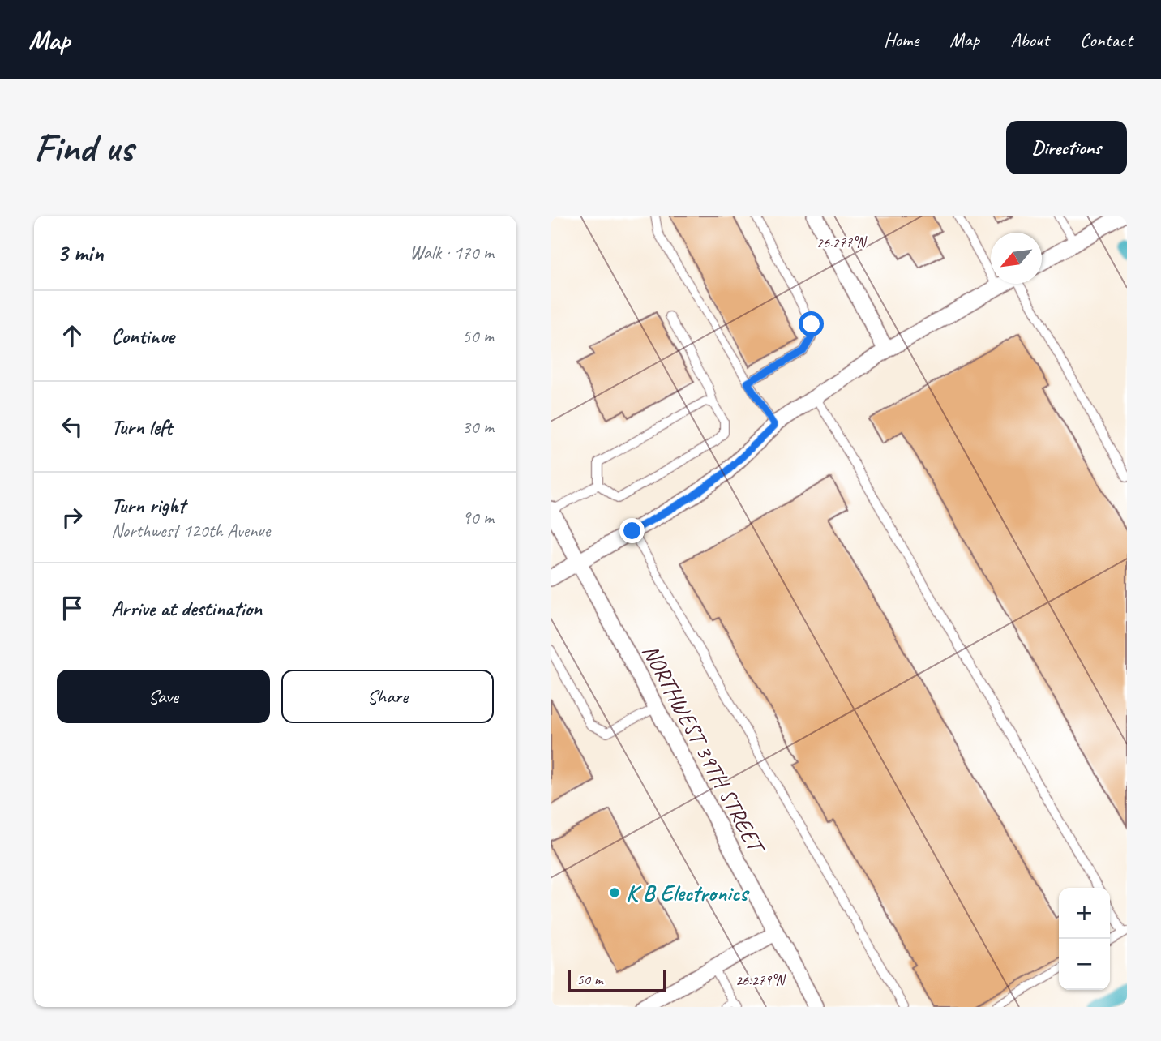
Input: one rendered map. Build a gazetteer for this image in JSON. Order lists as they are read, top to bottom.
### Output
{
  "streets": {
    "street": ["NORTHWEST 39TH STREET"]
  },
  "places": ["K B Electronics"],
  "scale_bar": "50 m",
  "north": "bottom left",
  "page": {
    "header": "Map",
    "nav": [
      "Home",
      "Map",
      "About",
      "Contact"
    ],
    "buttons": [
      "Directions",
      ["Save", "Share"]
    ],
    "title": "Find us",
    "heading": ["3 min", "Walk · 170 m"],
    "list": [
      ["Continue", "50 m"],
      ["Turn left", "30 m"],
      ["Turn right", "Northwest 120th Avenue", "90 m"],
      "Arrive at destination"
    ],
    "map_buttons": ["+", "−"],
    "scale": "50 m"
  },
  "coordinates": ["26.277°N", "26.279°N"]
}
